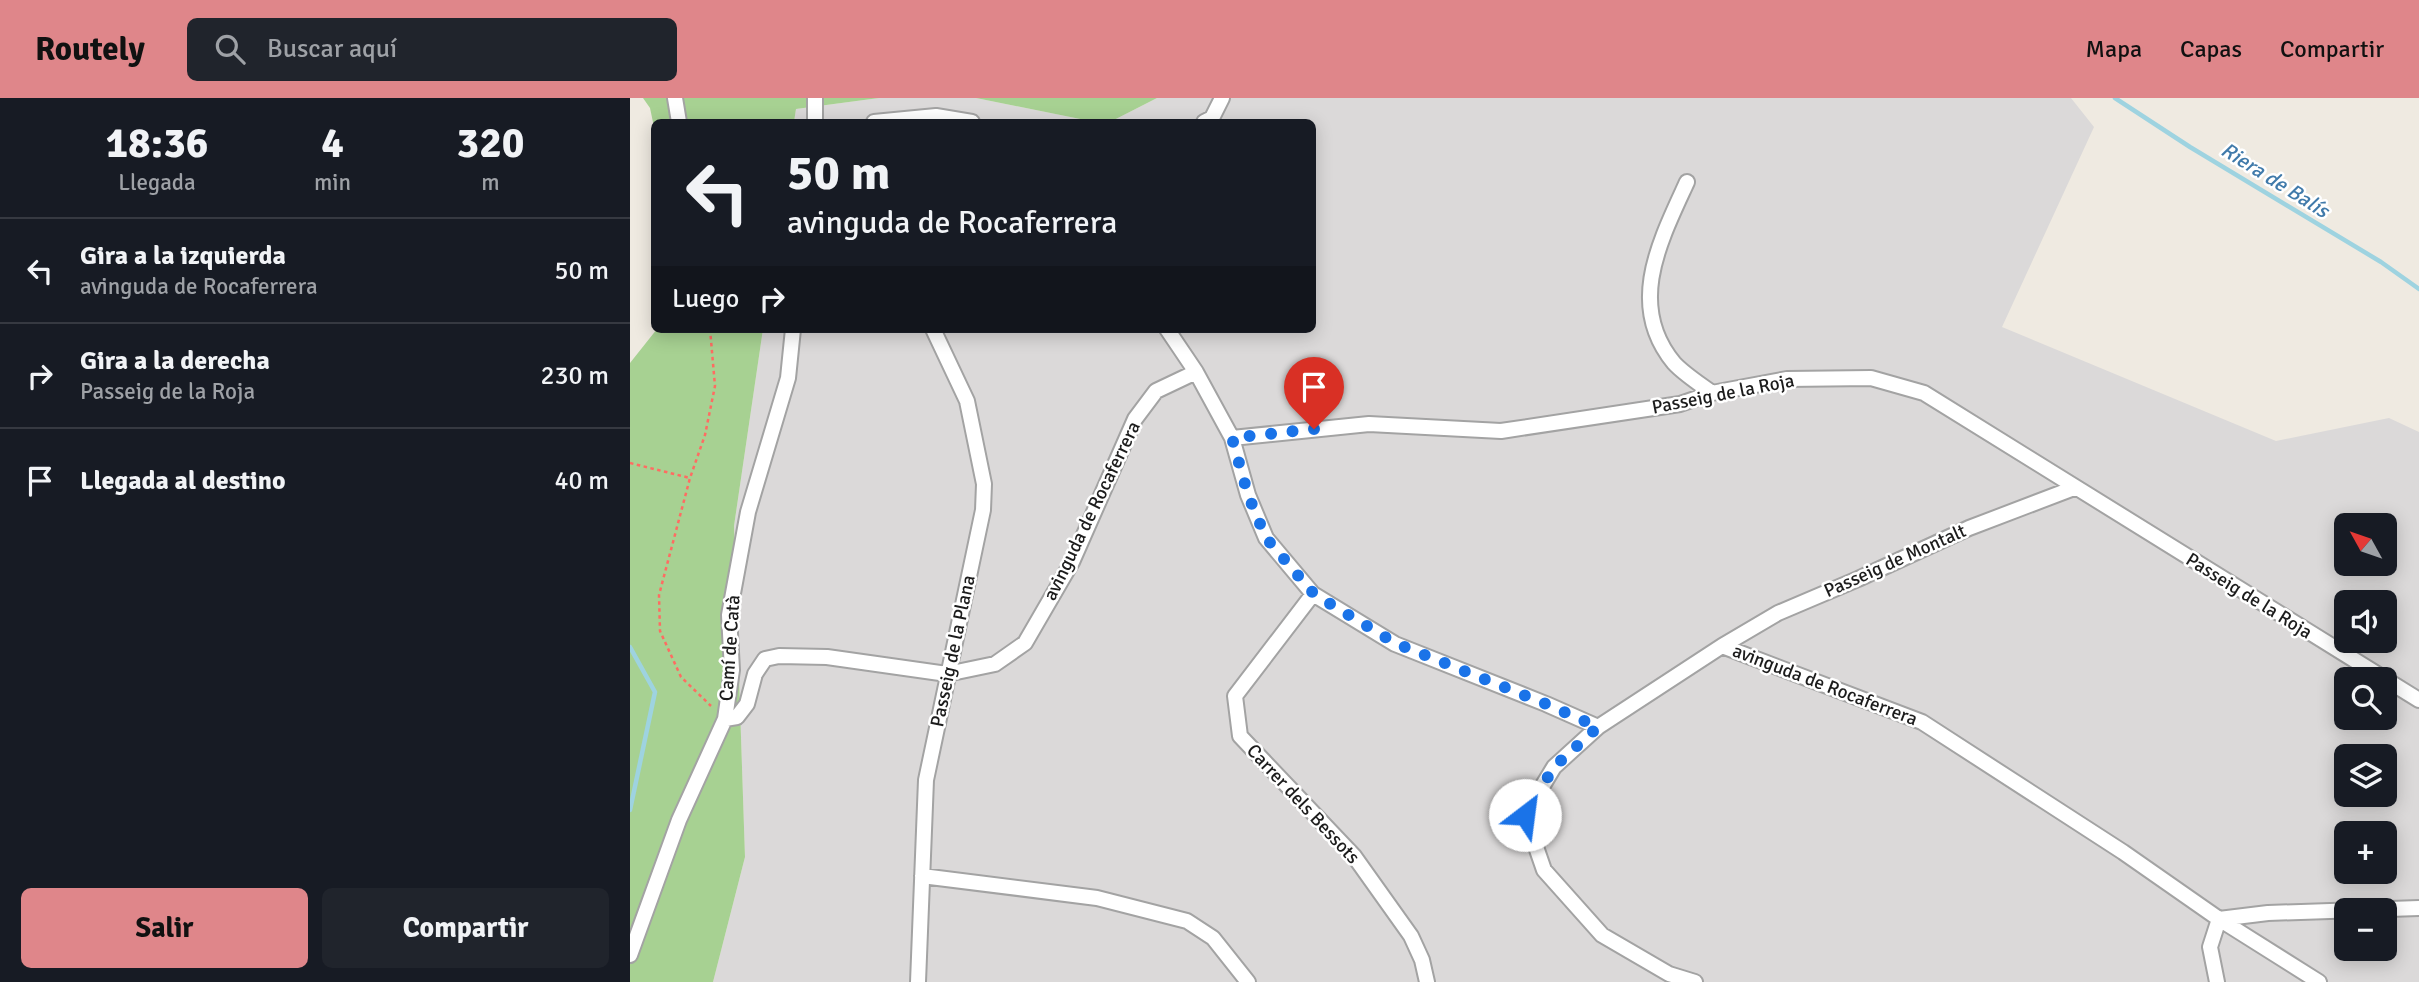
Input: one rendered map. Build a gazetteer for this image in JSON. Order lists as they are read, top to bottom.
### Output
{
  "streets": {
    "street": [
      "Passeig de la Roja",
      "avinguda de Rocaferrera",
      "Passeig de Montalt",
      "Camí de Catà",
      "Passeig de la Plana",
      "Carrer dels Bessots"
    ]
  },
  "crossings": [
    ["Passeig de la Roja", "Passeig de Montalt"],
    ["avinguda de Rocaferrera", "Passeig de Montalt"],
    ["avinguda de Rocaferrera", "Camí de Catà"],
    ["avinguda de Rocaferrera", "Passeig de la Plana"]
  ],
  "water": ["Riera de Balís"],
  "north": "top left",
  "page": {
    "header": "Routely",
    "search": "Buscar aquí",
    "nav": ["Mapa", "Capas", "Compartir"],
    "eta": [
      "18:36",
      "Llegada",
      "4",
      "min",
      "320",
      "m"
    ],
    "turn": ["50 m", "avinguda de Rocaferrera"],
    "list": [
      {
        "name": "Gira a la izquierda",
        "note": "avinguda de Rocaferrera",
        "value": "50 m"
      },
      {
        "name": "Gira a la derecha",
        "note": "Passeig de la Roja",
        "value": "230 m"
      },
      {
        "name": "Llegada al destino",
        "value": "40 m"
      }
    ],
    "then": "Luego",
    "map_buttons": ["+", "−"],
    "buttons": ["Salir", "Compartir"]
  }
}
